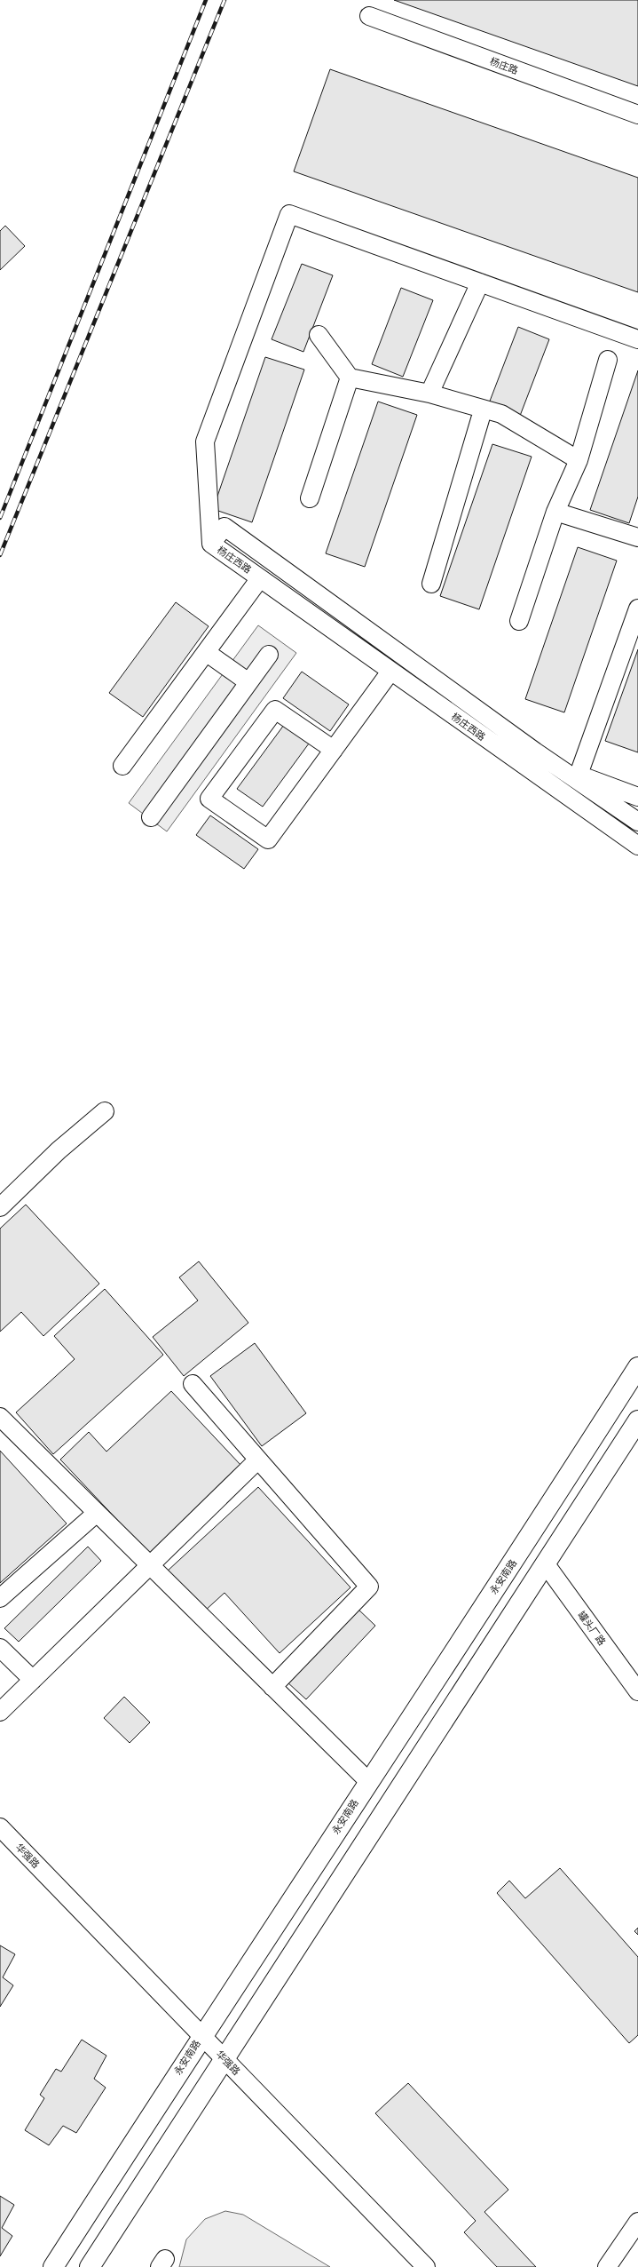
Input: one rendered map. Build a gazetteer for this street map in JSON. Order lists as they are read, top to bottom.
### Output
{
  "streets": {
    "main road": ["永安南路"],
    "street": [
      "杨庄路",
      "杨庄西路",
      "罐头厂路",
      "华强路"
    ]
  },
  "crossings": [
    ["永安南路", "华强路"]
  ]
}
